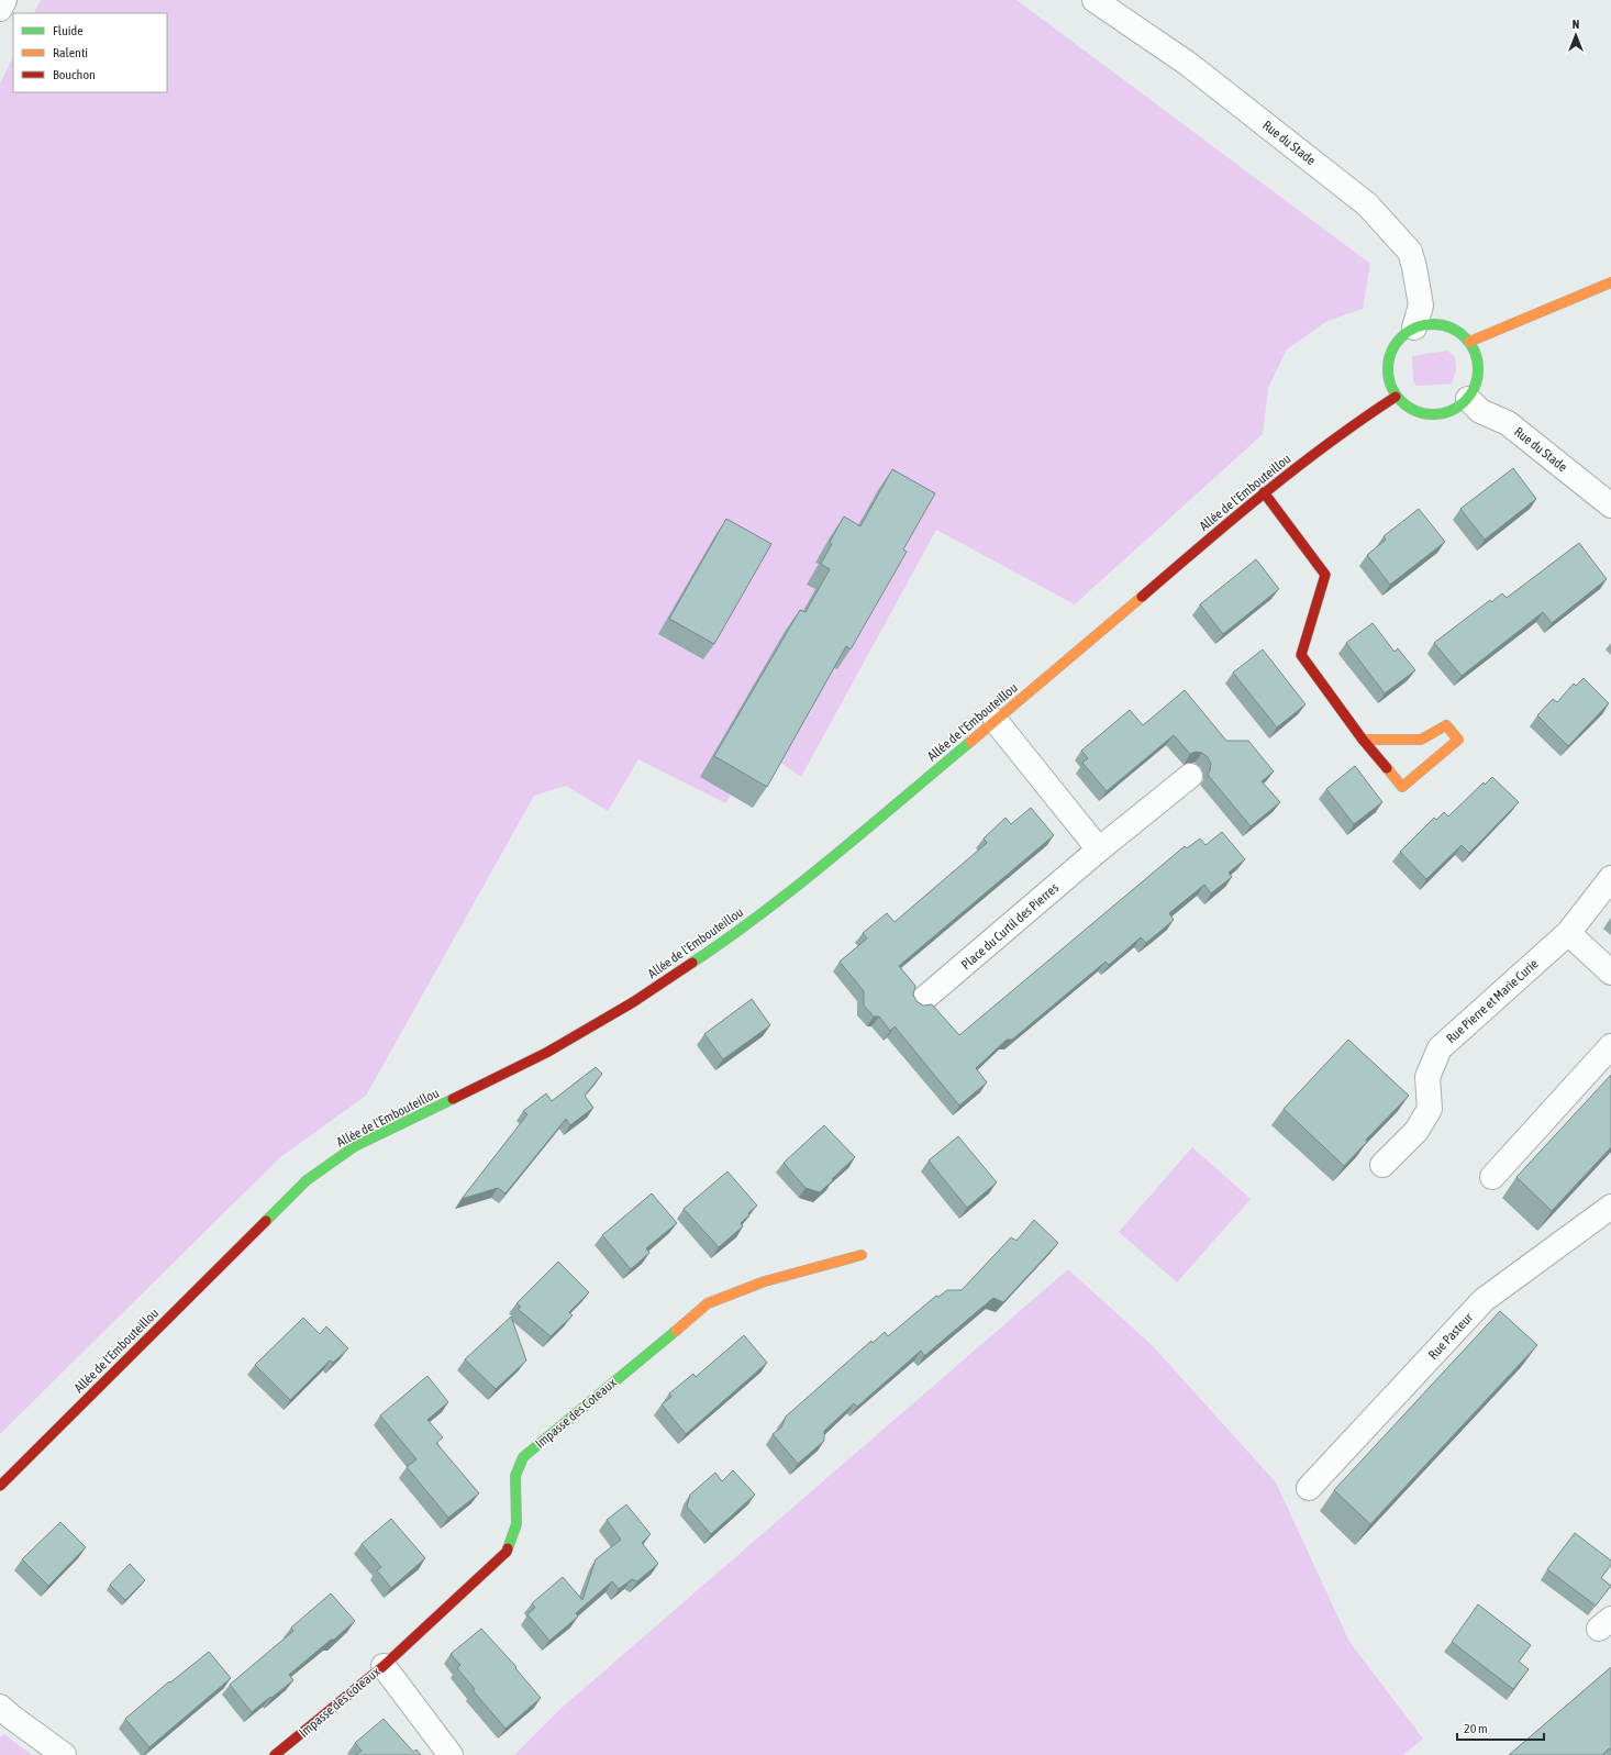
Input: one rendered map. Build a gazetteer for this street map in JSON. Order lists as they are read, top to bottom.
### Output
{
  "streets": {
    "street": [
      "Rue du Stade",
      "Allée de l'Embouteillou",
      "Place du Curtil des Pierres",
      "Rue Pierre et Marie Curie",
      "Rue Pasteur",
      "Impasse des Coteaux"
    ]
  },
  "crossings": [
    ["Rue du Stade", "Allée de l'Embouteillou"]
  ],
  "legend": ["Fluide", "Ralenti", "Bouchon"],
  "scale_bar": "20 m",
  "north": "top"
}
